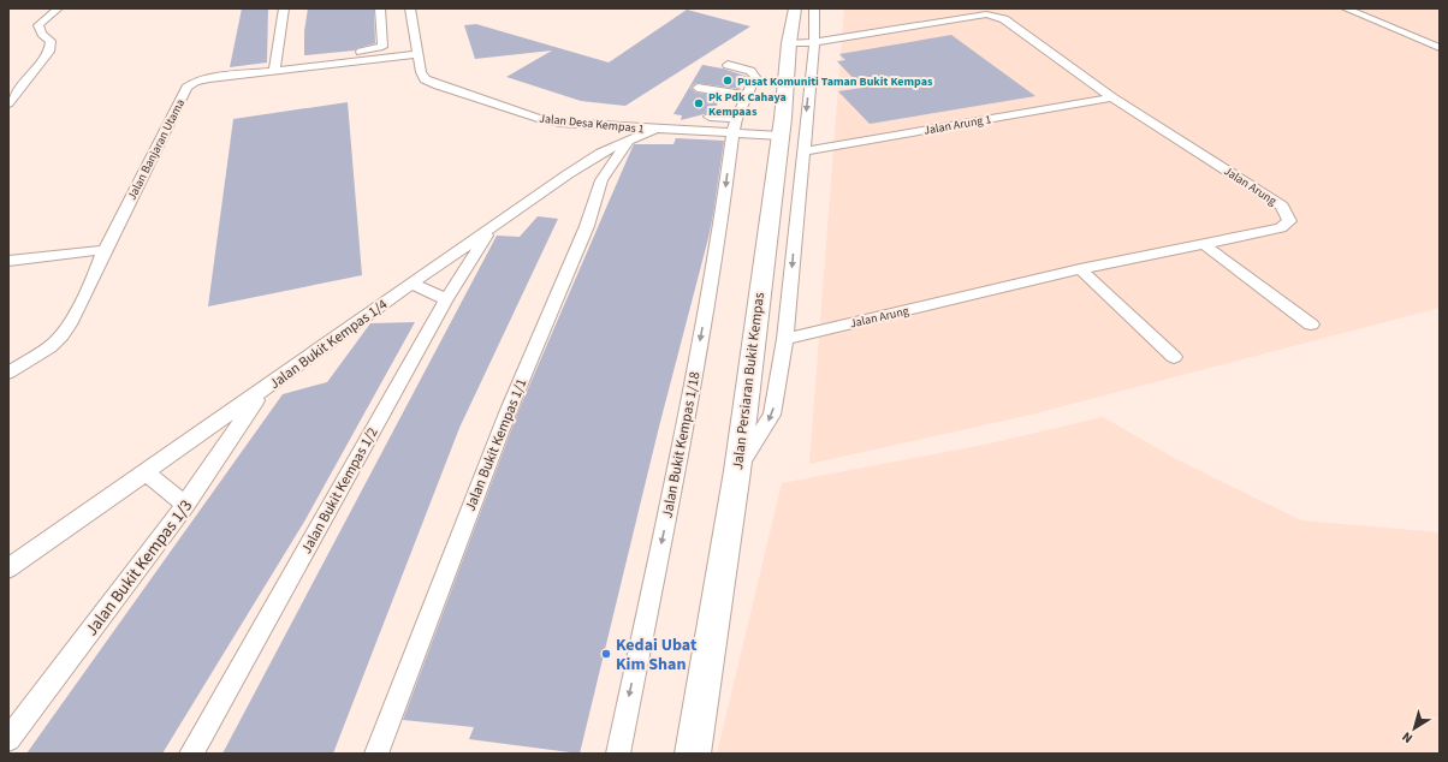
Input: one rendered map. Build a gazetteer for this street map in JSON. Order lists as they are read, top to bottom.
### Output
{
  "streets": {
    "street": [
      "Jalan Desa Kempas 1",
      "Jalan Arung 1",
      "Jalan Banjaran Utama",
      "Jalan Arung",
      "Jalan Bukit Kempas 1/4",
      "Jalan Persiaran Bukit Kempas",
      "Jalan Bukit Kempas 1/1",
      "Jalan Bukit Kempas 1/18",
      "Jalan Bukit Kempas 1/2",
      "Jalan Bukit Kempas 1/3"
    ]
  },
  "crossings": [
    ["Jalan Desa Kempas 1", "Jalan Banjaran Utama"],
    ["Jalan Desa Kempas 1", "Jalan Bukit Kempas 1/4"],
    ["Jalan Desa Kempas 1", "Jalan Persiaran Bukit Kempas"],
    ["Jalan Desa Kempas 1", "Jalan Bukit Kempas 1/18"],
    ["Jalan Arung 1", "Jalan Arung"],
    ["Jalan Arung", "Jalan Persiaran Bukit Kempas"],
    ["Jalan Bukit Kempas 1/4", "Jalan Bukit Kempas 1/1"],
    ["Jalan Bukit Kempas 1/4", "Jalan Bukit Kempas 1/2"],
    ["Jalan Bukit Kempas 1/4", "Jalan Bukit Kempas 1/3"]
  ],
  "places": ["Pusat Komuniti Taman Bukit Kempas", "Pk Pdk Cahaya Kempaas", "Kedai Ubat Kim Shan"],
  "north": "bottom left"
}
